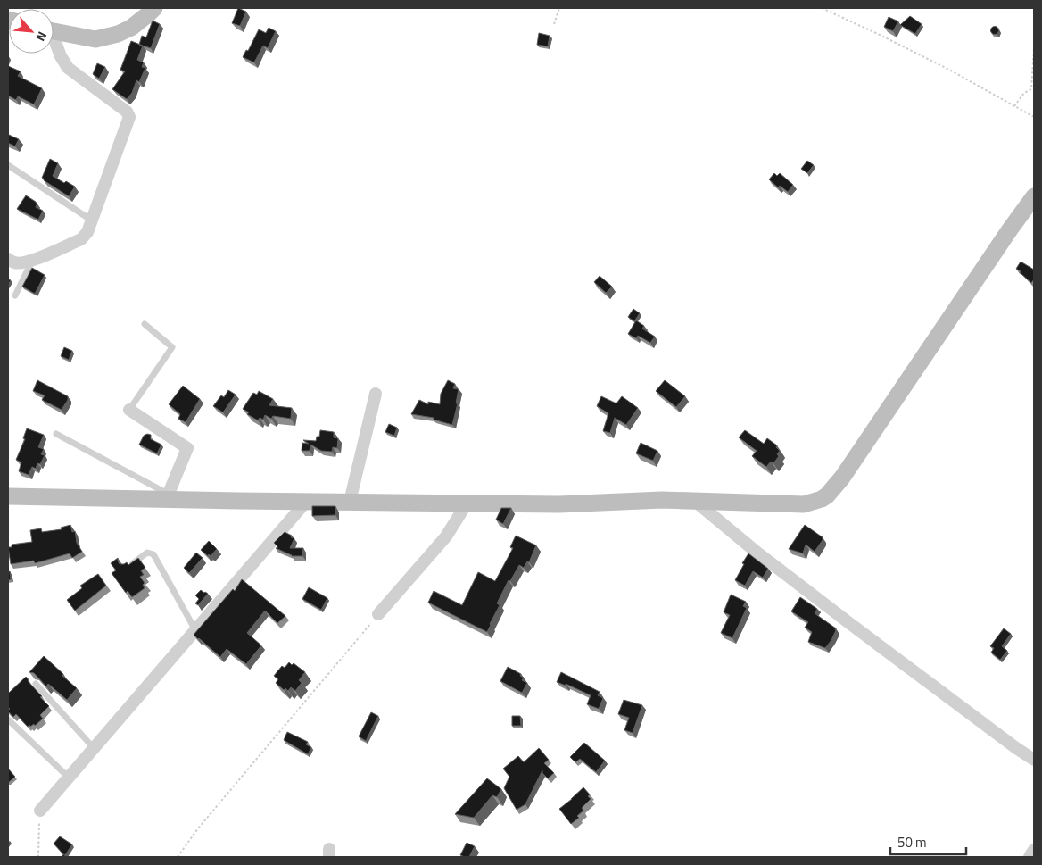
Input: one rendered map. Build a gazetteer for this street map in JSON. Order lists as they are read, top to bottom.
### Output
{
  "scale_bar": "50 m",
  "north": "bottom right"
}
